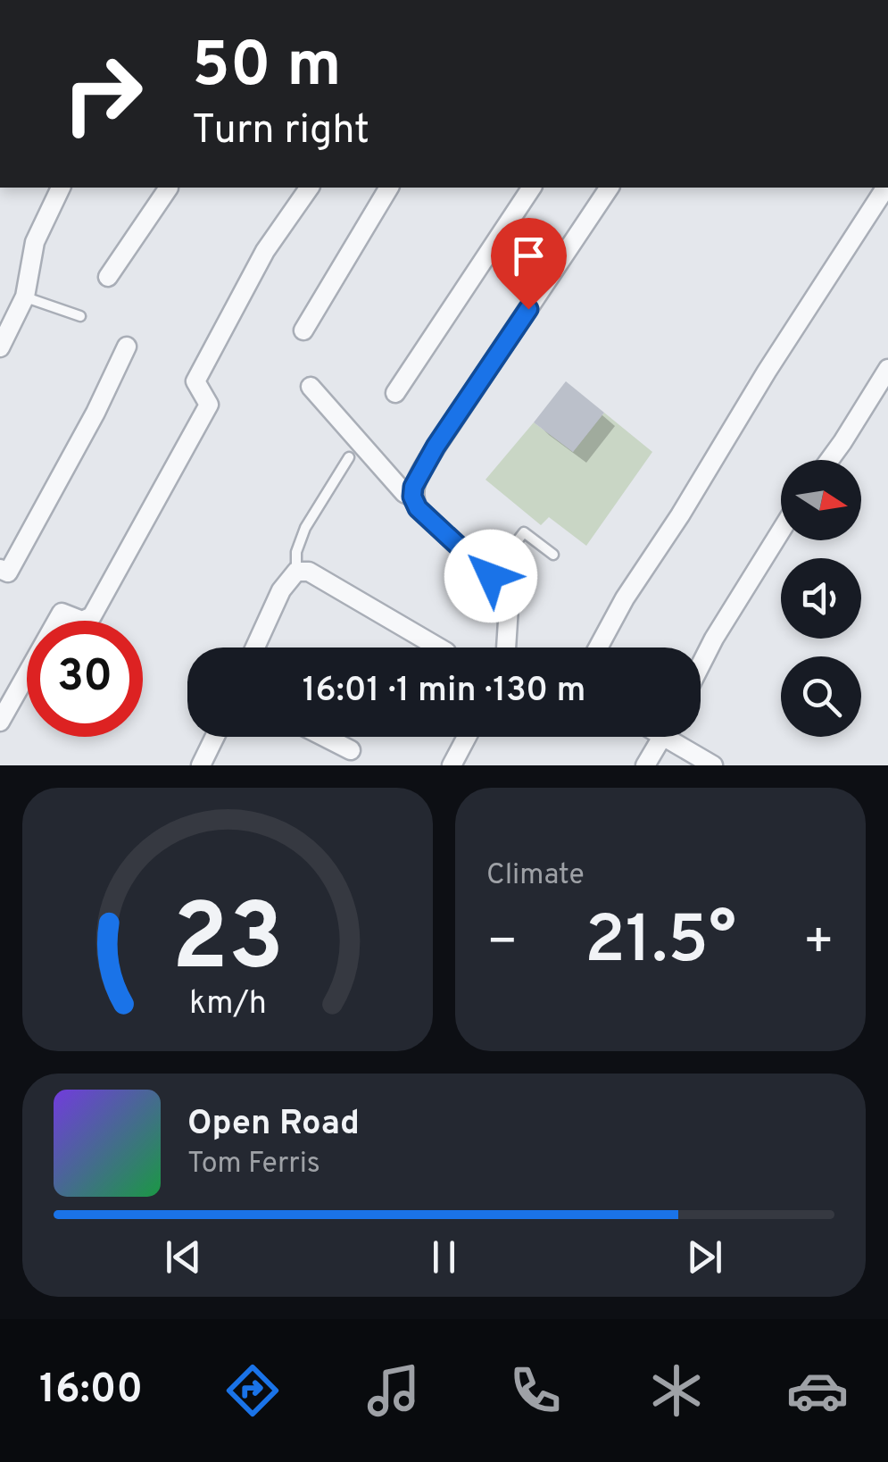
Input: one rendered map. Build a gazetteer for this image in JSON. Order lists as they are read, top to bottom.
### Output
{
  "north": "right",
  "page": {
    "turn": ["50 m", "Turn right"],
    "limit": "30",
    "trip": "16:01 · 1 min · 130 m",
    "tile": "Climate",
    "heat": ["−", "21.5°", "+"],
    "song": ["Open Road", "Tom Ferris"],
    "tabs": "16:00",
    "gauge": ["23", "km/h"]
  }
}
